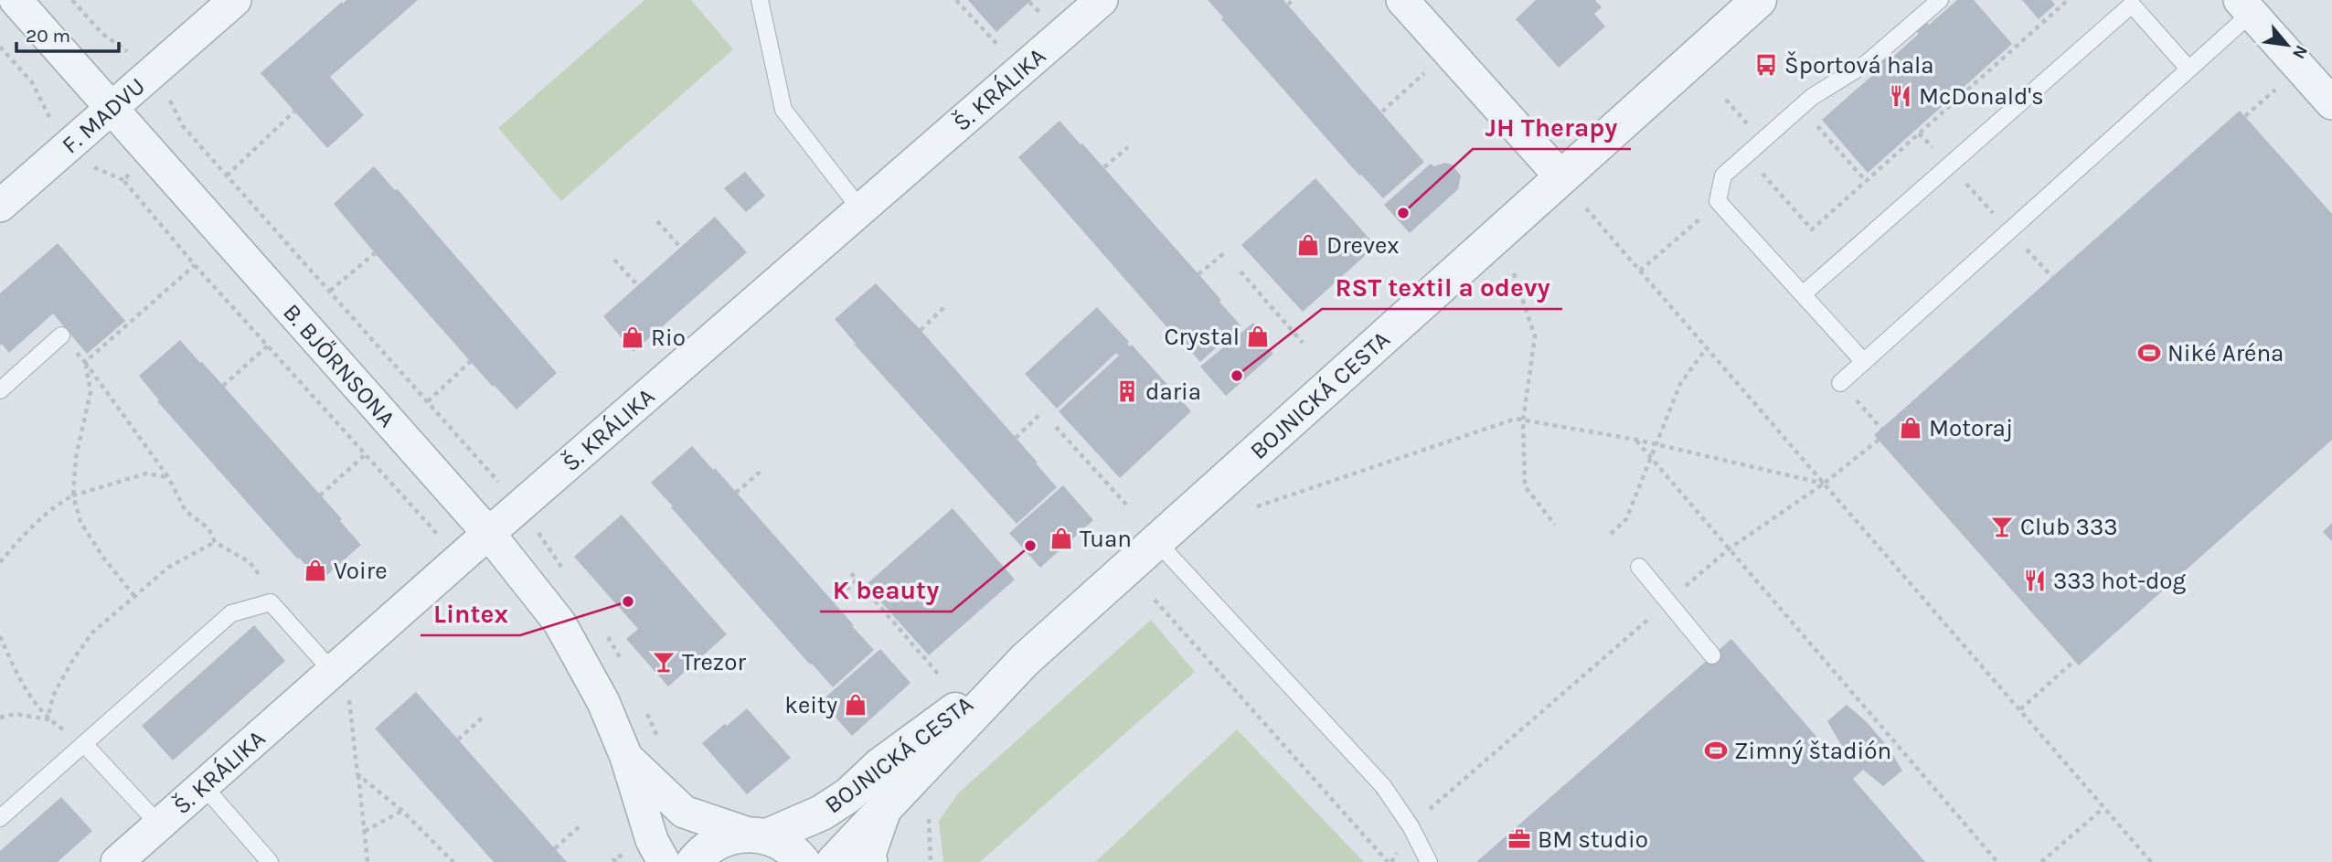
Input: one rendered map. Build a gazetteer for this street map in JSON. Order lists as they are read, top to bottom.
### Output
{
  "streets": {
    "street": [
      "Š. KRÁLIKA",
      "F. MADVU",
      "B. BJŐRNSONA",
      "BOJNICKÁ CESTA"
    ]
  },
  "crossings": [
    ["Š. KRÁLIKA", "B. BJŐRNSONA"],
    ["F. MADVU", "B. BJŐRNSONA"],
    ["B. BJŐRNSONA", "BOJNICKÁ CESTA"]
  ],
  "places": {
    "bus stop": ["Športová hala"],
    "restaurant": ["McDonald's", "333 hot-dog"],
    "other": [
      "JH Therapy",
      "RST textil a odevy",
      "K beauty",
      "Lintex"
    ],
    "shop": [
      "Drevex",
      "Crystal",
      "Rio",
      "Motoraj",
      "Tuan",
      "Voire",
      "keity"
    ],
    "sports": ["Niké Aréna", "Zimný štadión"],
    "building": ["daria"],
    "bar": ["Club 333", "Trezor"],
    "office": ["BM studio"]
  },
  "scale_bar": "20 m",
  "north": "bottom right"
}
